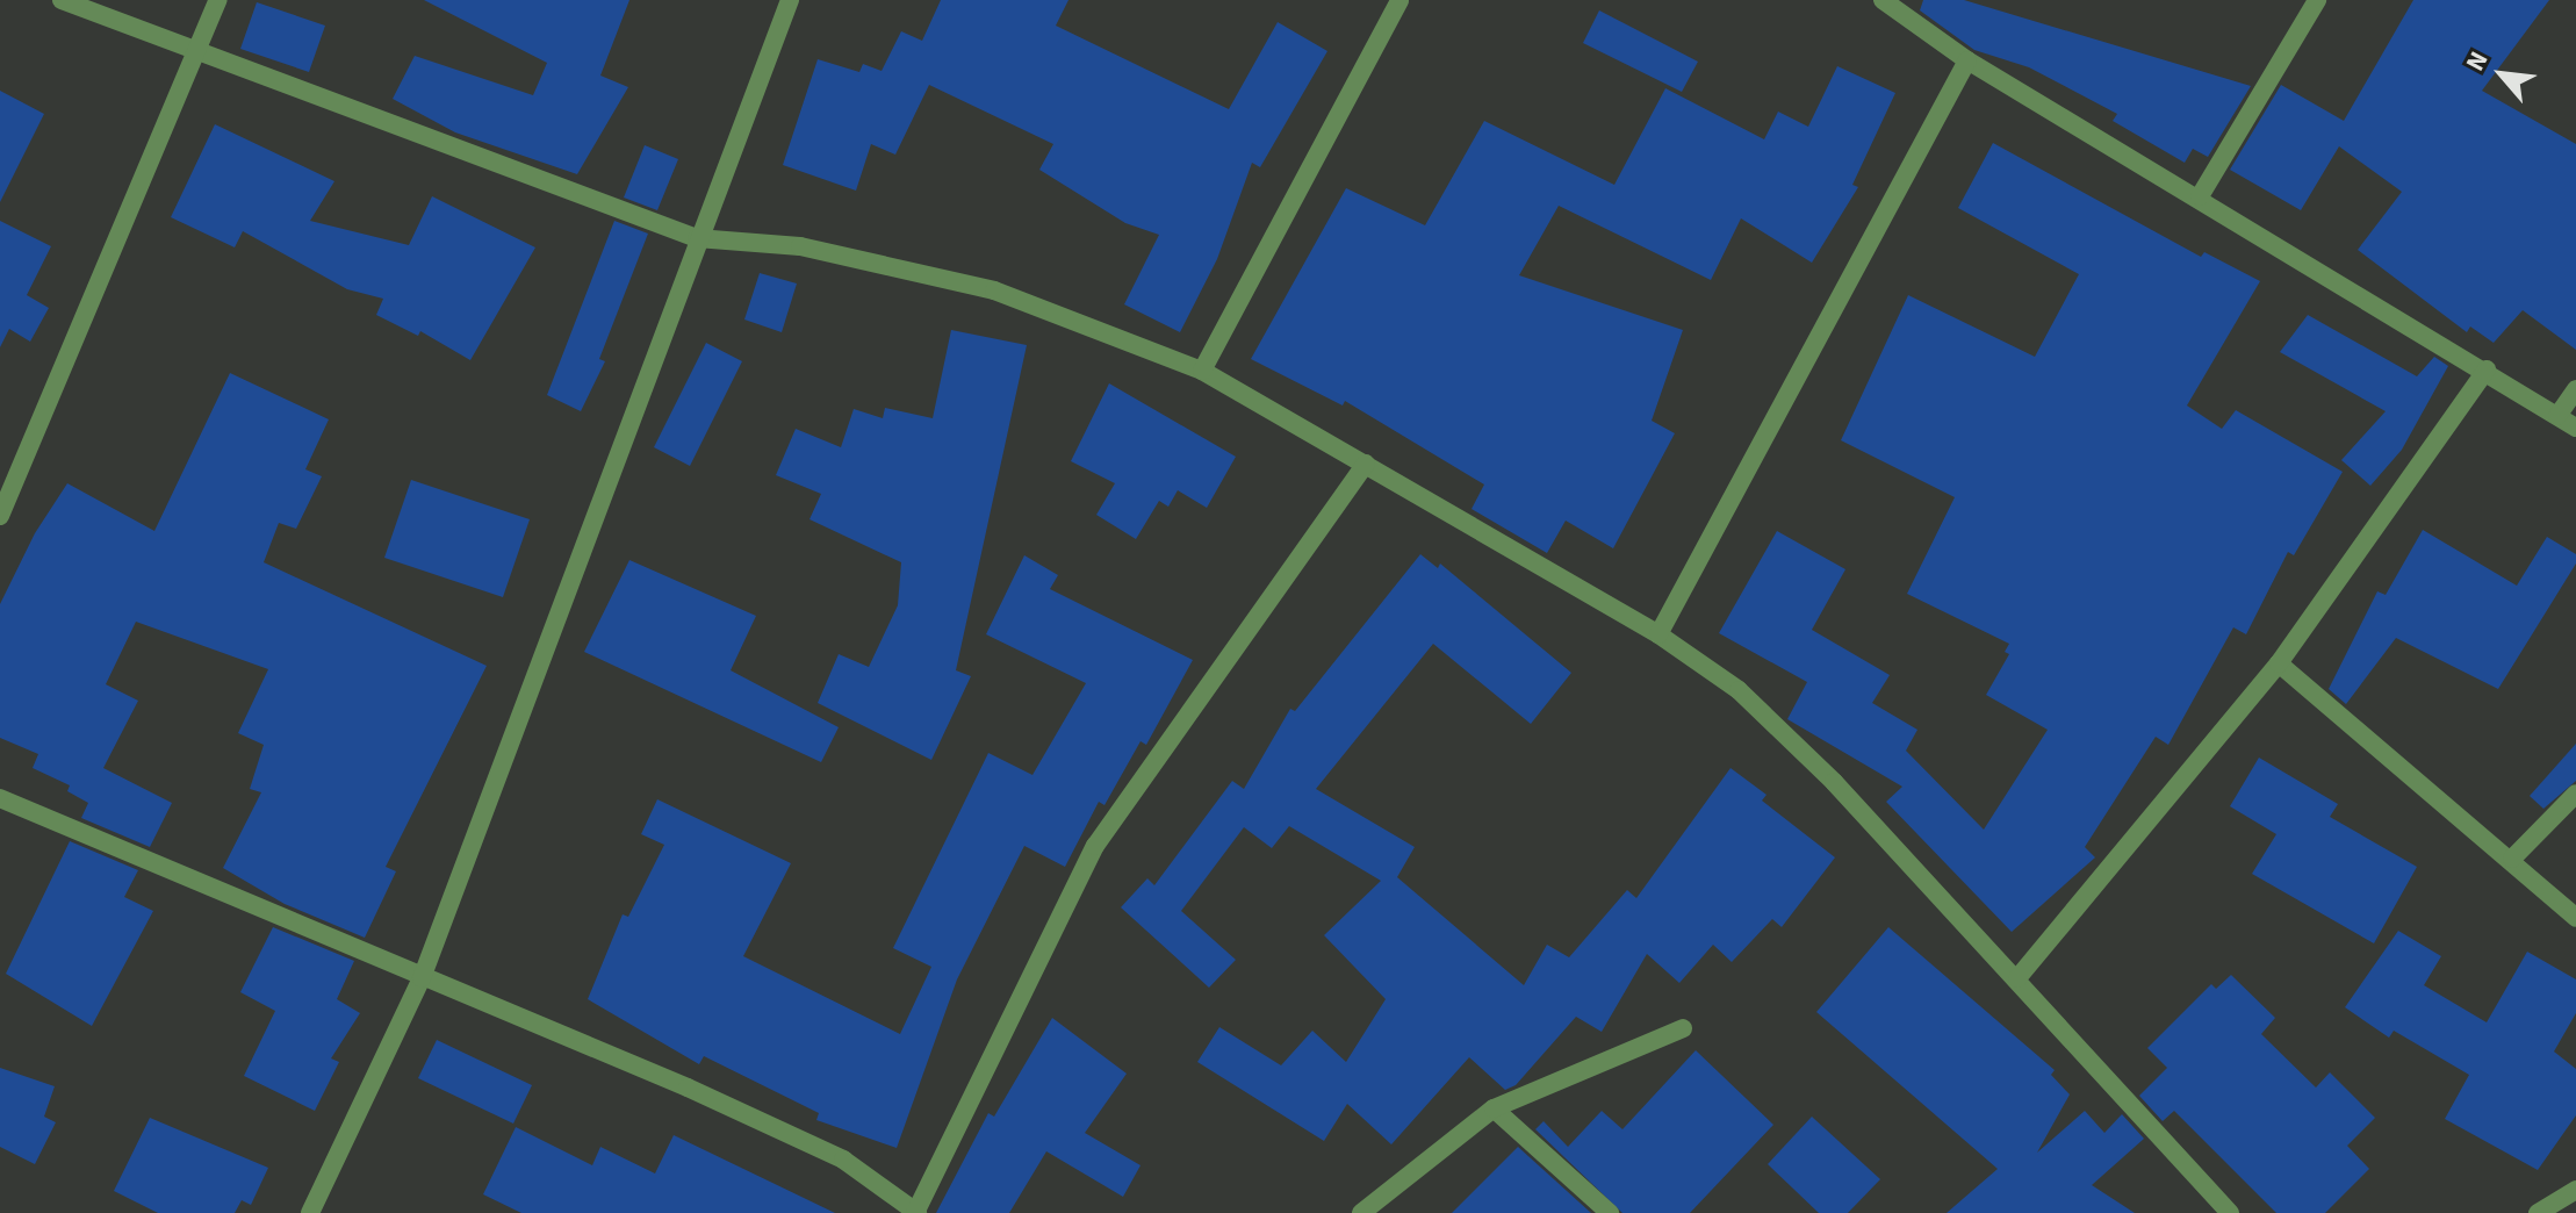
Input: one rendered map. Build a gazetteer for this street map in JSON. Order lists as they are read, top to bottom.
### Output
{
  "north": "top left"
}
